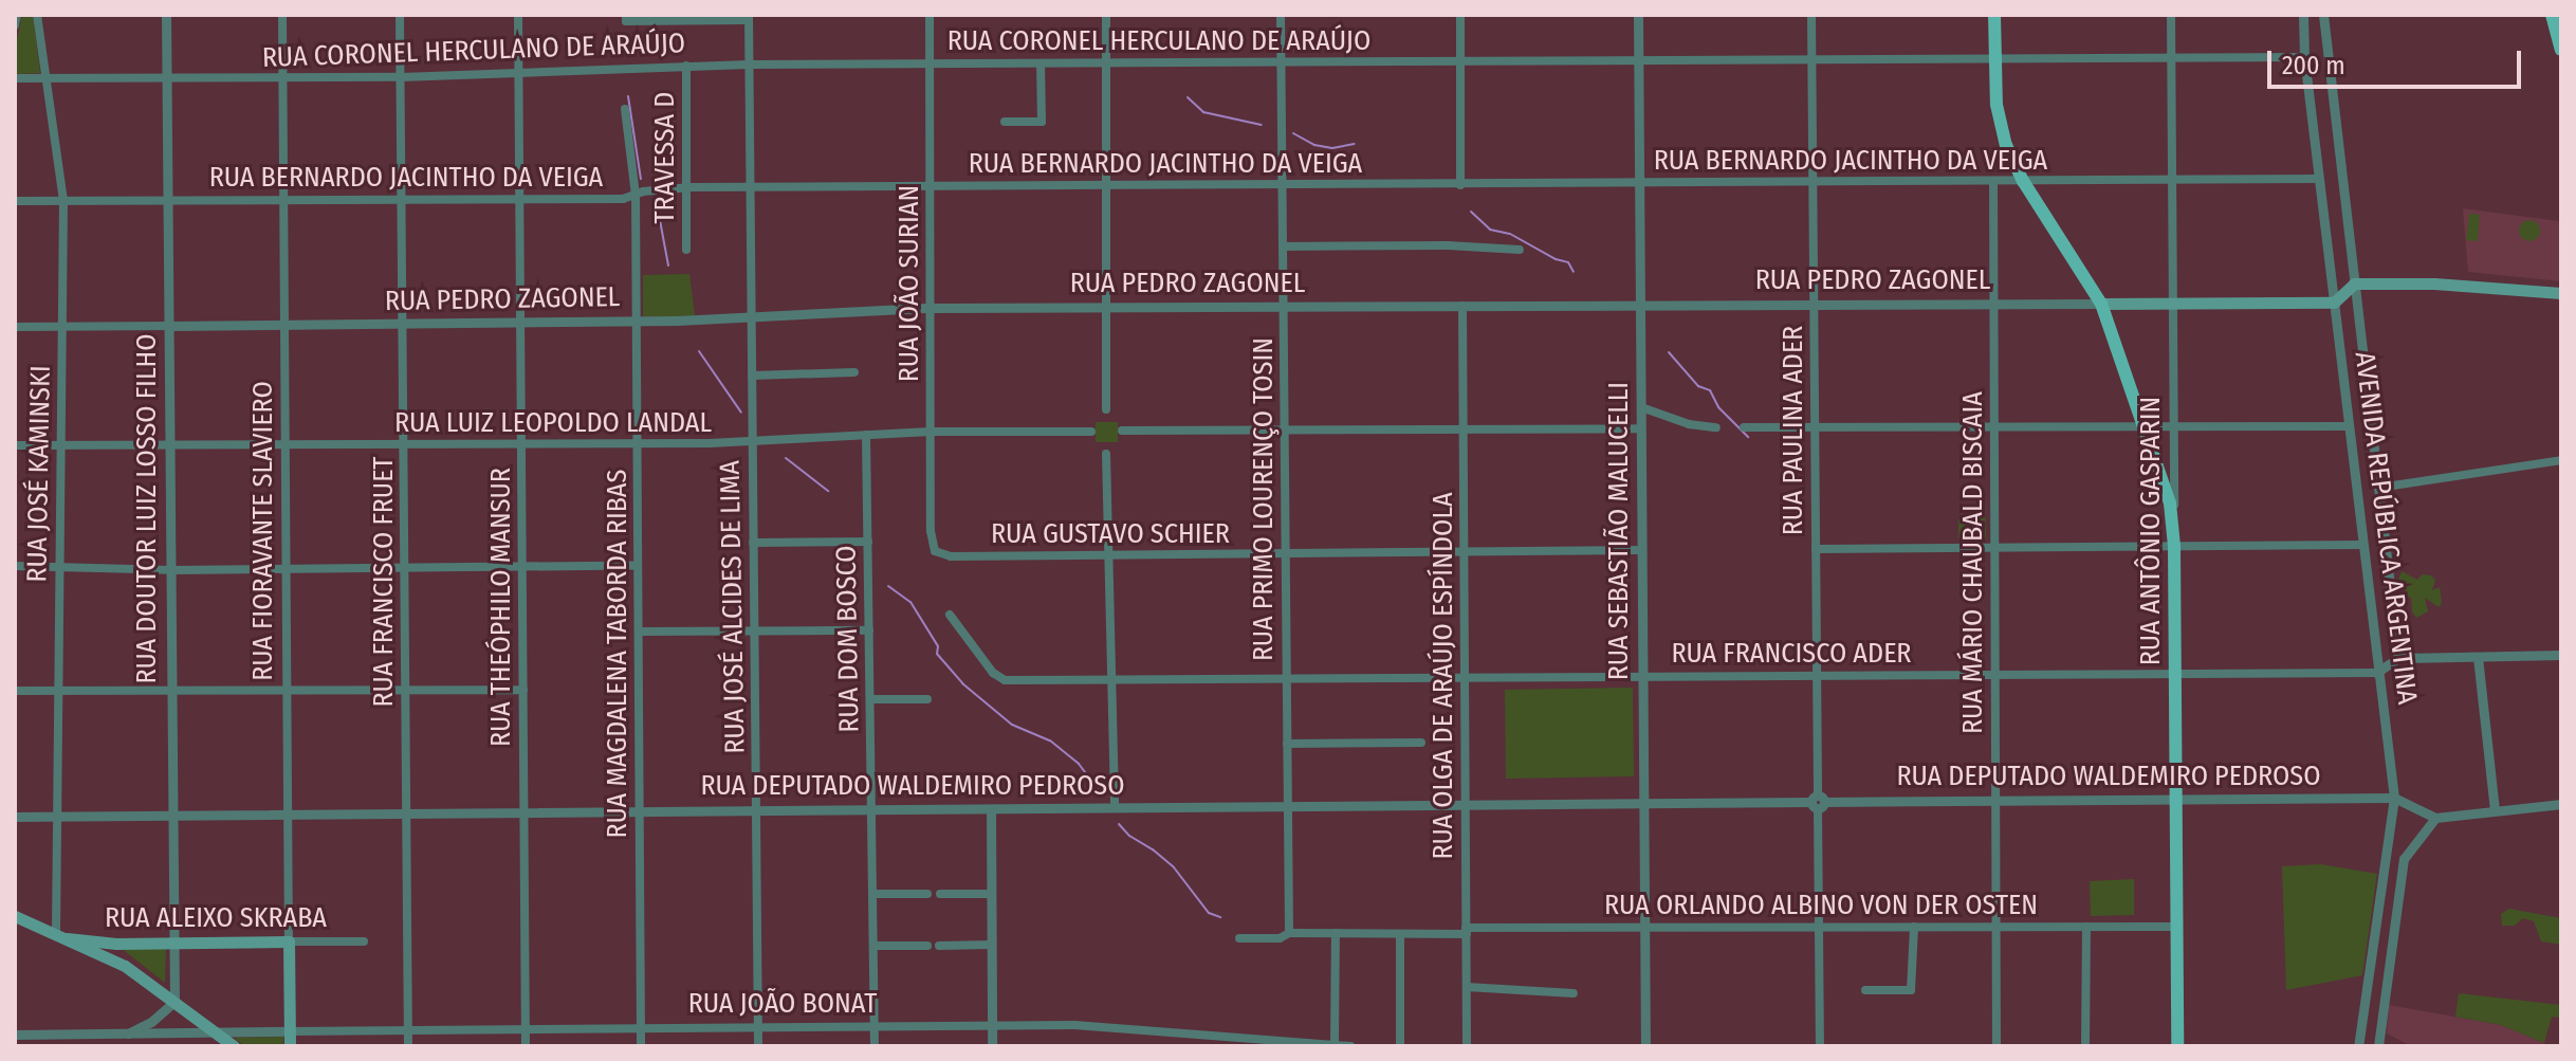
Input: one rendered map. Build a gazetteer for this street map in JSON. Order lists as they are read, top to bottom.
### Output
{
  "streets": {
    "main road": [
      "RUA PEDRO ZAGONEL",
      "RUA FIORAVANTE SLAVIERO",
      "RUA ANTÔNIO GASPARIN",
      "RUA ALEIXO SKRABA"
    ],
    "street": [
      "RUA CORONEL HERCULANO DE ARAÚJO",
      "TRAVESSA D",
      "RUA BERNARDO JACINTHO DA VEIGA",
      "RUA JOÃO SURIAN",
      "RUA LUIZ LEOPOLDO LANDAL",
      "RUA PAULINA ADER",
      "RUA JOSÉ KAMINSKI",
      "RUA PRIMO LOURENÇO TOSIN",
      "RUA DOUTOR LUIZ LOSSO FILHO",
      "AVENIDA REPÚBLICA ARGENTINA",
      "RUA SEBASTIÃO MALUCELLI",
      "RUA GUSTAVO SCHIER",
      "RUA MÁRIO CHAUBALD BISCAIA",
      "RUA FRANCISCO FRUET",
      "RUA THEÓPHILO MANSUR",
      "RUA JOSÉ ALCIDES DE LIMA",
      "RUA DOM BOSCO",
      "RUA MAGDALENA TABORDA RIBAS",
      "RUA FRANCISCO ADER",
      "RUA OLGA DE ARAÚJO ESPÍNDOLA",
      "RUA DEPUTADO WALDEMIRO PEDROSO",
      "RUA ORLANDO ALBINO VON DER OSTEN",
      "RUA JOÃO BONAT"
    ]
  },
  "crossings": [
    ["RUA CORONEL HERCULANO DE ARAÚJO", "TRAVESSA D"],
    ["RUA CORONEL HERCULANO DE ARAÚJO", "RUA JOÃO SURIAN"],
    ["RUA CORONEL HERCULANO DE ARAÚJO", "RUA PAULINA ADER"],
    ["RUA CORONEL HERCULANO DE ARAÚJO", "RUA JOSÉ KAMINSKI"],
    ["RUA CORONEL HERCULANO DE ARAÚJO", "RUA PRIMO LOURENÇO TOSIN"],
    ["RUA CORONEL HERCULANO DE ARAÚJO", "RUA DOUTOR LUIZ LOSSO FILHO"],
    ["RUA CORONEL HERCULANO DE ARAÚJO", "AVENIDA REPÚBLICA ARGENTINA"],
    ["RUA CORONEL HERCULANO DE ARAÚJO", "RUA FIORAVANTE SLAVIERO"],
    ["RUA CORONEL HERCULANO DE ARAÚJO", "RUA SEBASTIÃO MALUCELLI"],
    ["RUA CORONEL HERCULANO DE ARAÚJO", "RUA ANTÔNIO GASPARIN"],
    ["RUA CORONEL HERCULANO DE ARAÚJO", "RUA FRANCISCO FRUET"],
    ["RUA CORONEL HERCULANO DE ARAÚJO", "RUA THEÓPHILO MANSUR"],
    ["RUA CORONEL HERCULANO DE ARAÚJO", "RUA JOSÉ ALCIDES DE LIMA"],
    ["TRAVESSA D", "RUA BERNARDO JACINTHO DA VEIGA"],
    ["RUA BERNARDO JACINTHO DA VEIGA", "RUA JOÃO SURIAN"],
    ["RUA BERNARDO JACINTHO DA VEIGA", "RUA PAULINA ADER"],
    ["RUA BERNARDO JACINTHO DA VEIGA", "RUA JOSÉ KAMINSKI"],
    ["RUA BERNARDO JACINTHO DA VEIGA", "RUA PRIMO LOURENÇO TOSIN"],
    ["RUA BERNARDO JACINTHO DA VEIGA", "RUA DOUTOR LUIZ LOSSO FILHO"],
    ["RUA BERNARDO JACINTHO DA VEIGA", "AVENIDA REPÚBLICA ARGENTINA"],
    ["RUA BERNARDO JACINTHO DA VEIGA", "RUA FIORAVANTE SLAVIERO"],
    ["RUA BERNARDO JACINTHO DA VEIGA", "RUA SEBASTIÃO MALUCELLI"],
    ["RUA BERNARDO JACINTHO DA VEIGA", "RUA ANTÔNIO GASPARIN"],
    ["RUA BERNARDO JACINTHO DA VEIGA", "RUA MÁRIO CHAUBALD BISCAIA"],
    ["RUA BERNARDO JACINTHO DA VEIGA", "RUA FRANCISCO FRUET"],
    ["RUA BERNARDO JACINTHO DA VEIGA", "RUA THEÓPHILO MANSUR"],
    ["RUA BERNARDO JACINTHO DA VEIGA", "RUA JOSÉ ALCIDES DE LIMA"],
    ["RUA BERNARDO JACINTHO DA VEIGA", "RUA MAGDALENA TABORDA RIBAS"],
    ["RUA PEDRO ZAGONEL", "RUA JOÃO SURIAN"],
    ["RUA PEDRO ZAGONEL", "RUA PAULINA ADER"],
    ["RUA PEDRO ZAGONEL", "RUA JOSÉ KAMINSKI"],
    ["RUA PEDRO ZAGONEL", "RUA PRIMO LOURENÇO TOSIN"],
    ["RUA PEDRO ZAGONEL", "RUA DOUTOR LUIZ LOSSO FILHO"],
    ["RUA PEDRO ZAGONEL", "AVENIDA REPÚBLICA ARGENTINA"],
    ["RUA PEDRO ZAGONEL", "RUA FIORAVANTE SLAVIERO"],
    ["RUA PEDRO ZAGONEL", "RUA SEBASTIÃO MALUCELLI"],
    ["RUA PEDRO ZAGONEL", "RUA ANTÔNIO GASPARIN"],
    ["RUA PEDRO ZAGONEL", "RUA MÁRIO CHAUBALD BISCAIA"],
    ["RUA PEDRO ZAGONEL", "RUA FRANCISCO FRUET"],
    ["RUA PEDRO ZAGONEL", "RUA THEÓPHILO MANSUR"],
    ["RUA PEDRO ZAGONEL", "RUA JOSÉ ALCIDES DE LIMA"],
    ["RUA PEDRO ZAGONEL", "RUA MAGDALENA TABORDA RIBAS"],
    ["RUA PEDRO ZAGONEL", "RUA OLGA DE ARAÚJO ESPÍNDOLA"],
    ["RUA JOÃO SURIAN", "RUA LUIZ LEOPOLDO LANDAL"],
    ["RUA JOÃO SURIAN", "RUA GUSTAVO SCHIER"],
    ["RUA LUIZ LEOPOLDO LANDAL", "RUA JOSÉ KAMINSKI"],
    ["RUA LUIZ LEOPOLDO LANDAL", "RUA DOUTOR LUIZ LOSSO FILHO"],
    ["RUA LUIZ LEOPOLDO LANDAL", "RUA FIORAVANTE SLAVIERO"],
    ["RUA LUIZ LEOPOLDO LANDAL", "RUA FRANCISCO FRUET"],
    ["RUA LUIZ LEOPOLDO LANDAL", "RUA THEÓPHILO MANSUR"],
    ["RUA LUIZ LEOPOLDO LANDAL", "RUA JOSÉ ALCIDES DE LIMA"],
    ["RUA LUIZ LEOPOLDO LANDAL", "RUA DOM BOSCO"],
    ["RUA LUIZ LEOPOLDO LANDAL", "RUA MAGDALENA TABORDA RIBAS"],
    ["RUA PAULINA ADER", "RUA FRANCISCO ADER"],
    ["RUA PAULINA ADER", "RUA DEPUTADO WALDEMIRO PEDROSO"],
    ["RUA PAULINA ADER", "RUA ORLANDO ALBINO VON DER OSTEN"],
    ["RUA JOSÉ KAMINSKI", "RUA DEPUTADO WALDEMIRO PEDROSO"],
    ["RUA JOSÉ KAMINSKI", "RUA ALEIXO SKRABA"],
    ["RUA PRIMO LOURENÇO TOSIN", "RUA GUSTAVO SCHIER"],
    ["RUA PRIMO LOURENÇO TOSIN", "RUA FRANCISCO ADER"],
    ["RUA PRIMO LOURENÇO TOSIN", "RUA DEPUTADO WALDEMIRO PEDROSO"],
    ["RUA PRIMO LOURENÇO TOSIN", "RUA ORLANDO ALBINO VON DER OSTEN"],
    ["RUA DOUTOR LUIZ LOSSO FILHO", "RUA DEPUTADO WALDEMIRO PEDROSO"],
    ["RUA DOUTOR LUIZ LOSSO FILHO", "RUA ALEIXO SKRABA"],
    ["AVENIDA REPÚBLICA ARGENTINA", "RUA FRANCISCO ADER"],
    ["AVENIDA REPÚBLICA ARGENTINA", "RUA DEPUTADO WALDEMIRO PEDROSO"],
    ["RUA FIORAVANTE SLAVIERO", "RUA DEPUTADO WALDEMIRO PEDROSO"],
    ["RUA FIORAVANTE SLAVIERO", "RUA ALEIXO SKRABA"],
    ["RUA FIORAVANTE SLAVIERO", "RUA JOÃO BONAT"],
    ["RUA SEBASTIÃO MALUCELLI", "RUA GUSTAVO SCHIER"],
    ["RUA SEBASTIÃO MALUCELLI", "RUA FRANCISCO ADER"],
    ["RUA SEBASTIÃO MALUCELLI", "RUA DEPUTADO WALDEMIRO PEDROSO"],
    ["RUA SEBASTIÃO MALUCELLI", "RUA ORLANDO ALBINO VON DER OSTEN"],
    ["RUA ANTÔNIO GASPARIN", "RUA FRANCISCO ADER"],
    ["RUA ANTÔNIO GASPARIN", "RUA DEPUTADO WALDEMIRO PEDROSO"],
    ["RUA ANTÔNIO GASPARIN", "RUA ORLANDO ALBINO VON DER OSTEN"],
    ["RUA GUSTAVO SCHIER", "RUA OLGA DE ARAÚJO ESPÍNDOLA"],
    ["RUA MÁRIO CHAUBALD BISCAIA", "RUA FRANCISCO ADER"],
    ["RUA MÁRIO CHAUBALD BISCAIA", "RUA DEPUTADO WALDEMIRO PEDROSO"],
    ["RUA MÁRIO CHAUBALD BISCAIA", "RUA ORLANDO ALBINO VON DER OSTEN"],
    ["RUA FRANCISCO FRUET", "RUA DEPUTADO WALDEMIRO PEDROSO"],
    ["RUA FRANCISCO FRUET", "RUA JOÃO BONAT"],
    ["RUA THEÓPHILO MANSUR", "RUA DEPUTADO WALDEMIRO PEDROSO"],
    ["RUA THEÓPHILO MANSUR", "RUA JOÃO BONAT"],
    ["RUA JOSÉ ALCIDES DE LIMA", "RUA DEPUTADO WALDEMIRO PEDROSO"],
    ["RUA JOSÉ ALCIDES DE LIMA", "RUA JOÃO BONAT"],
    ["RUA DOM BOSCO", "RUA DEPUTADO WALDEMIRO PEDROSO"],
    ["RUA DOM BOSCO", "RUA JOÃO BONAT"],
    ["RUA MAGDALENA TABORDA RIBAS", "RUA DEPUTADO WALDEMIRO PEDROSO"],
    ["RUA MAGDALENA TABORDA RIBAS", "RUA JOÃO BONAT"],
    ["RUA FRANCISCO ADER", "RUA OLGA DE ARAÚJO ESPÍNDOLA"],
    ["RUA OLGA DE ARAÚJO ESPÍNDOLA", "RUA DEPUTADO WALDEMIRO PEDROSO"],
    ["RUA OLGA DE ARAÚJO ESPÍNDOLA", "RUA ORLANDO ALBINO VON DER OSTEN"]
  ],
  "scale_bar": "200 m"
}
